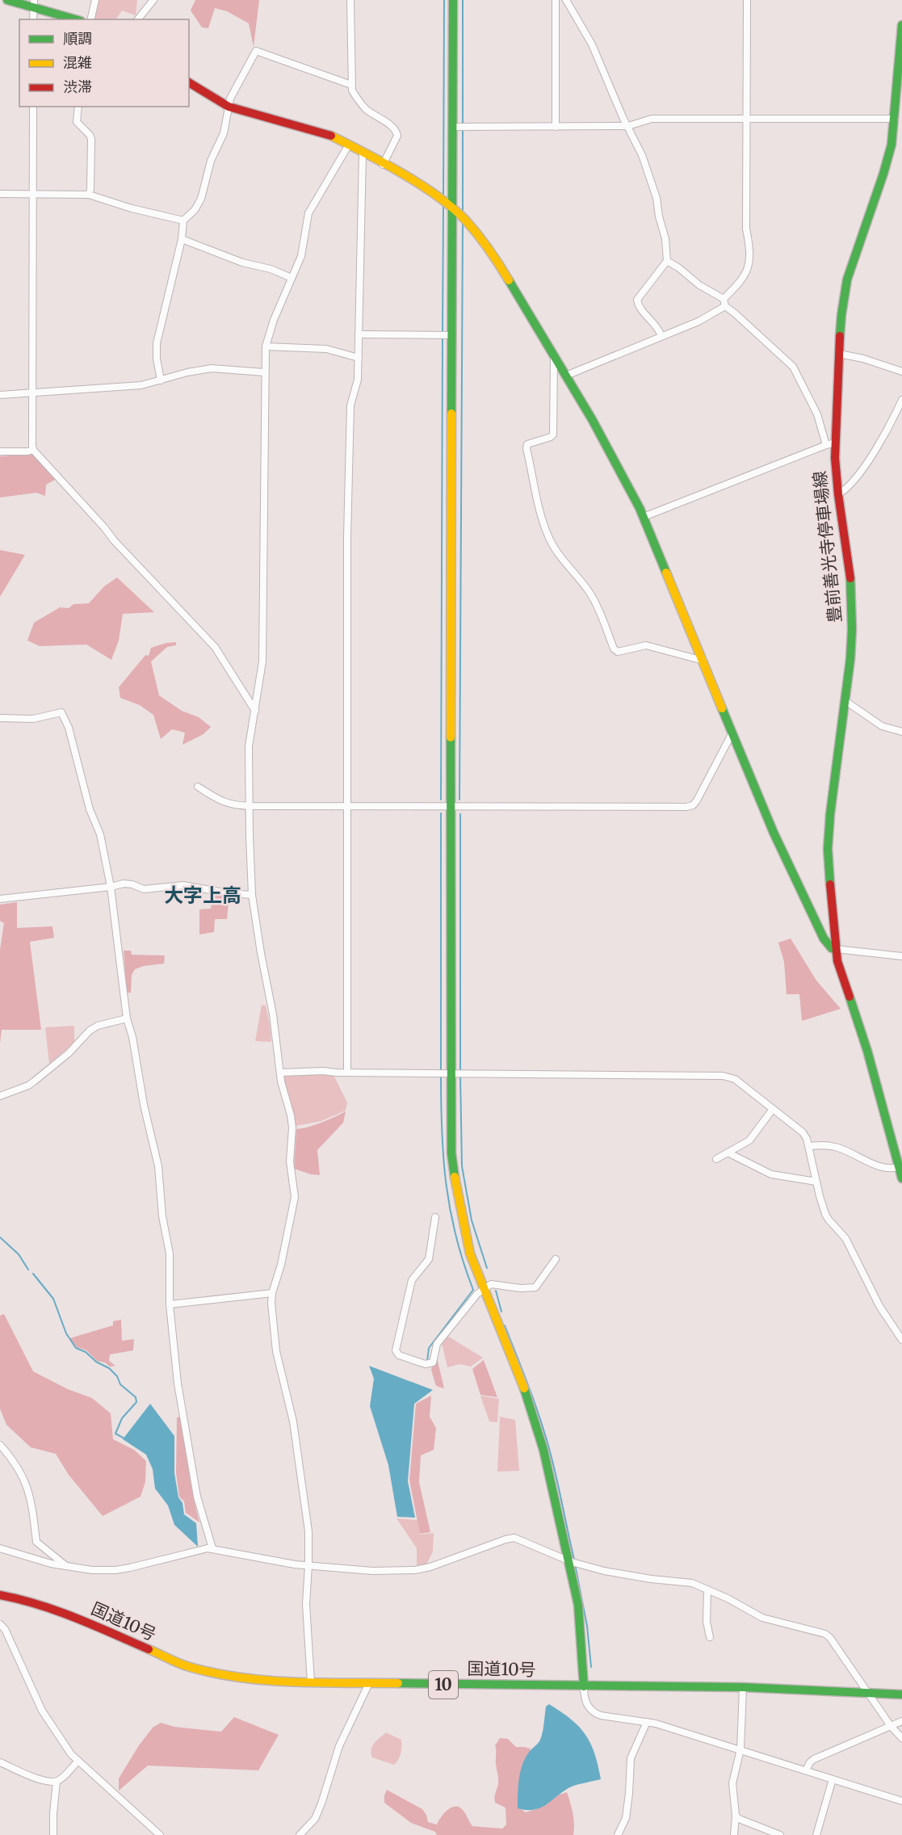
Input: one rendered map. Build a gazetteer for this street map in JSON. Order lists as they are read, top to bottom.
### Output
{
  "streets": {
    "main road": ["豊前善光寺停車場線", "国道10号", "10"]
  },
  "districts": ["大字上高"],
  "legend": ["順調", "混雑", "渋滞"]
}
